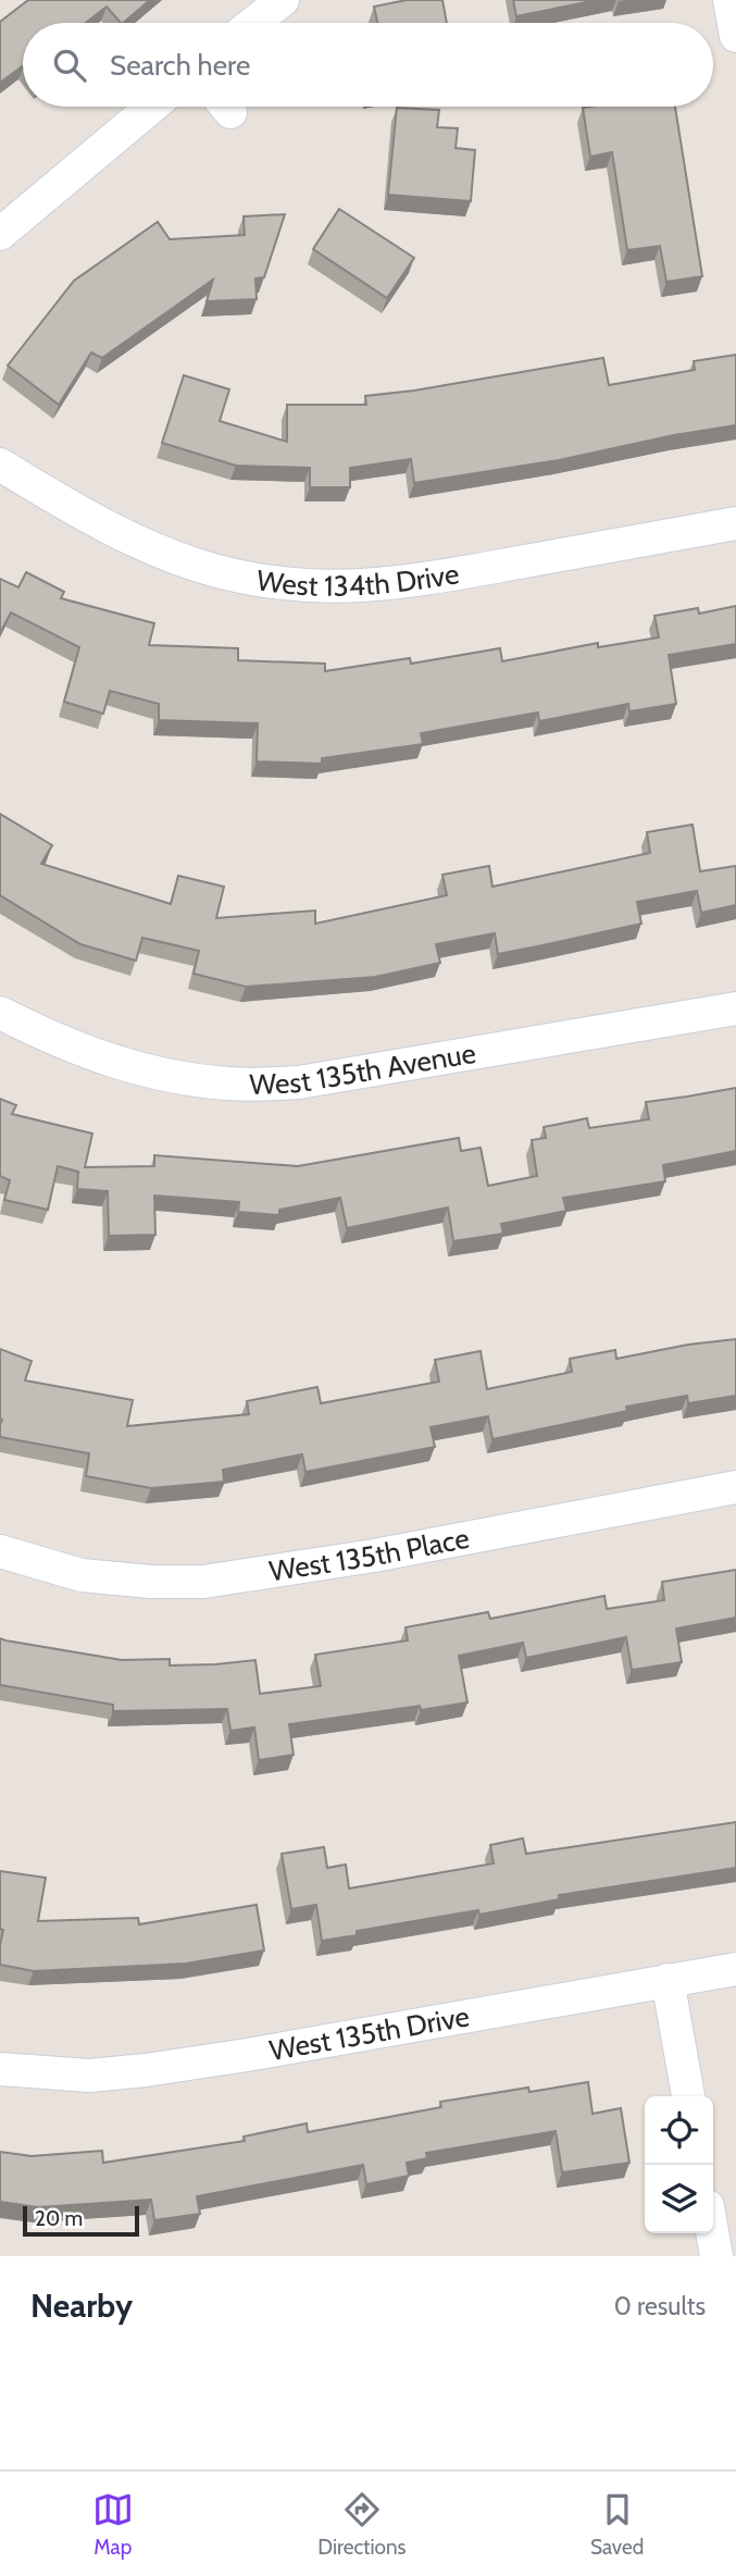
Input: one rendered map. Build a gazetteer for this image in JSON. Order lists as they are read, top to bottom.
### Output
{
  "streets": {
    "street": [
      "West 134th Drive",
      "West 135th Avenue",
      "West 135th Place",
      "West 135th Drive"
    ]
  },
  "scale_bar": "20 m",
  "page": {
    "search": "Search here",
    "scale": "20 m",
    "heading": ["Nearby", "0 results"],
    "nav": ["Map", "Directions", "Saved"]
  }
}
